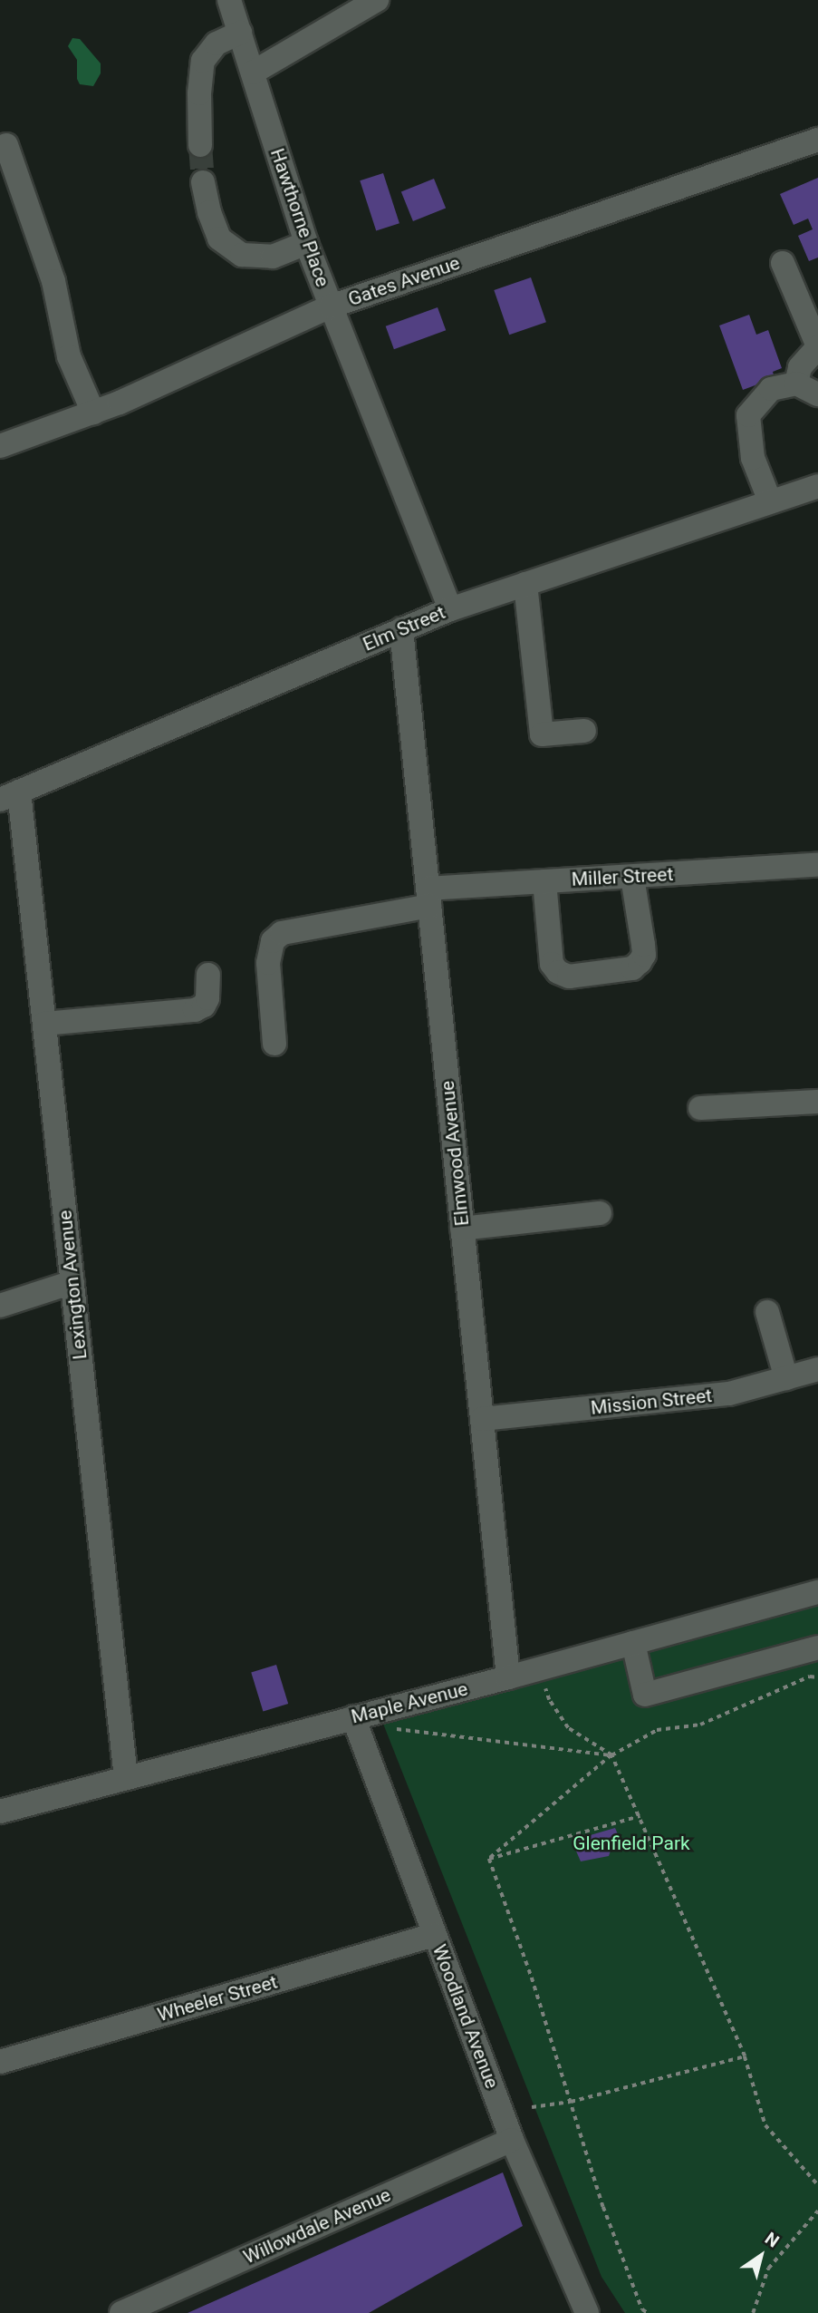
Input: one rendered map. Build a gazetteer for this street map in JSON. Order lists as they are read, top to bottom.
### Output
{
  "streets": {
    "street": [
      "Hawthorne Place",
      "Gates Avenue",
      "Elm Street",
      "Miller Street",
      "Elmwood Avenue",
      "Lexington Avenue",
      "Mission Street",
      "Maple Avenue",
      "Wheeler Street",
      "Woodland Avenue",
      "Willowdale Avenue"
    ]
  },
  "crossings": [
    ["Hawthorne Place", "Gates Avenue"],
    ["Hawthorne Place", "Elm Street"],
    ["Elm Street", "Elmwood Avenue"],
    ["Elm Street", "Lexington Avenue"],
    ["Miller Street", "Elmwood Avenue"],
    ["Elmwood Avenue", "Mission Street"],
    ["Elmwood Avenue", "Maple Avenue"],
    ["Lexington Avenue", "Maple Avenue"],
    ["Maple Avenue", "Woodland Avenue"],
    ["Wheeler Street", "Woodland Avenue"],
    ["Woodland Avenue", "Willowdale Avenue"]
  ],
  "parks": ["Glenfield Park"],
  "north": "top right"
}
